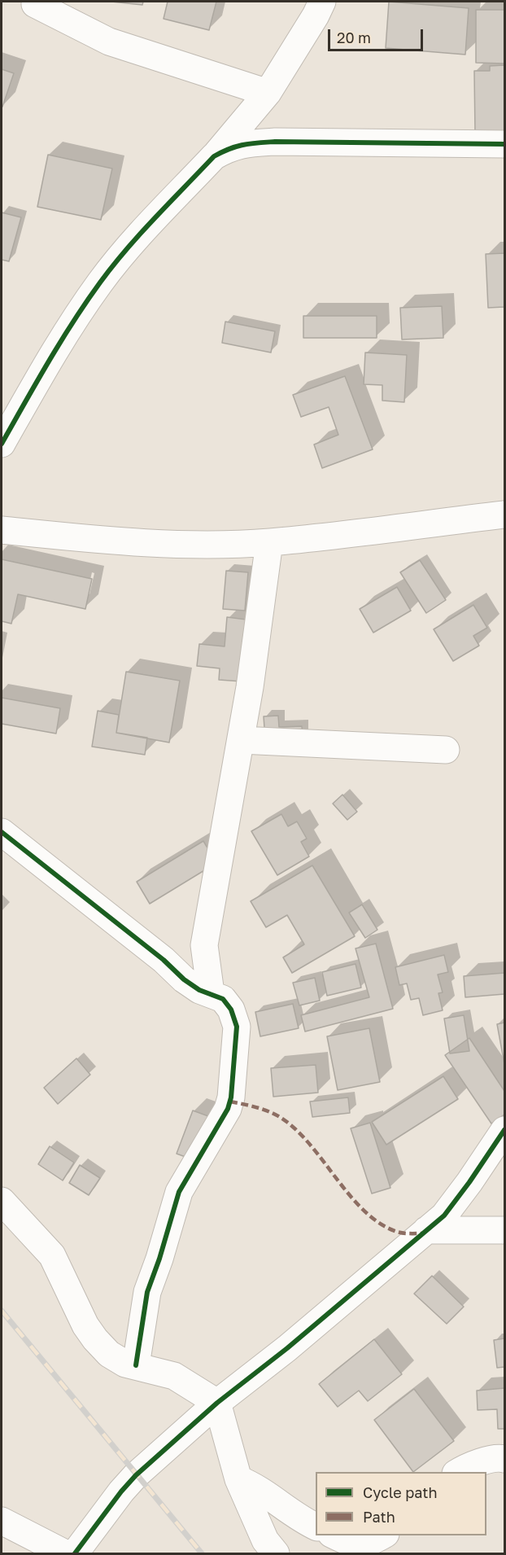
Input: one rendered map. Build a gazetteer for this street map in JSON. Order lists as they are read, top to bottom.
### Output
{
  "legend": ["Cycle path", "Path"],
  "scale_bar": "20 m"
}
